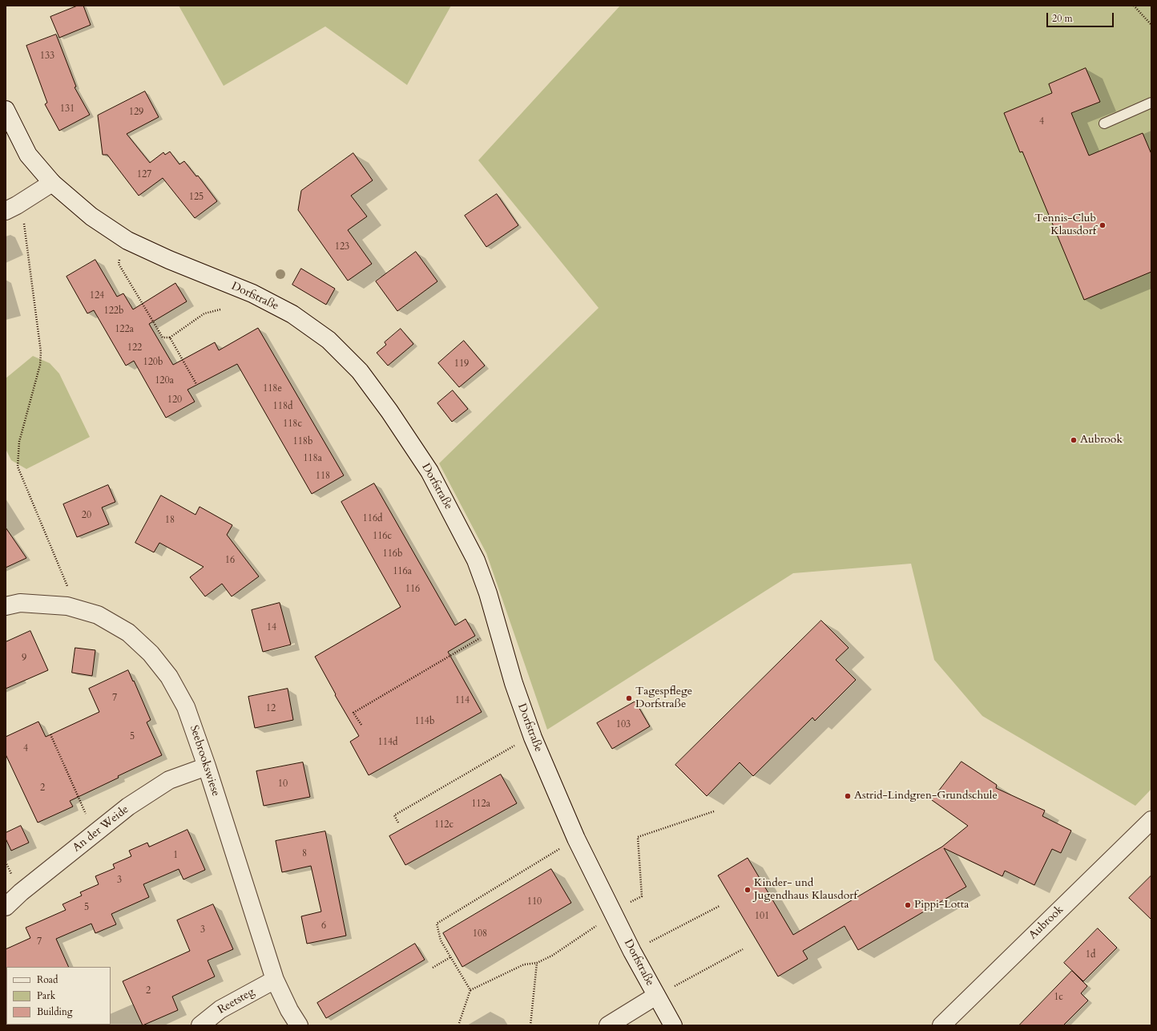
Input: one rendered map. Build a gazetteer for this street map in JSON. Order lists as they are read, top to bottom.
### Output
{
  "streets": {
    "street": [
      "Dorfstraße",
      "Seebrookswiese",
      "An der Weide",
      "Aubrook",
      "Reetsteg"
    ]
  },
  "crossings": [
    ["Seebrookswiese", "An der Weide"],
    ["Seebrookswiese", "Reetsteg"]
  ],
  "places": [
    "Tennis-Club Klausdorf",
    "Aubrook",
    "Tagespflege Dorfstraße",
    "Astrid-Lindgren-Grundschule",
    "Kinder- und Jugendhaus Klausdorf",
    "Pippi-Lotta"
  ],
  "house_numbers": [
    "133",
    "131",
    "129",
    "4",
    "127",
    "125",
    "123",
    "124",
    "122b",
    "122a",
    "122",
    "120b",
    "119",
    "120a",
    "118e",
    "120",
    "118d",
    "118c",
    "118b",
    "118a",
    "118",
    "20",
    "116d",
    "18",
    "116c",
    "116b",
    "16",
    "116a",
    "116",
    "14",
    "9",
    "7",
    "114",
    "12",
    "114b",
    "103",
    "5",
    "114d",
    "4",
    "10",
    "2",
    "112a",
    "112c",
    "8",
    "1",
    "3",
    "110",
    "5",
    "101",
    "6",
    "3",
    "108",
    "7",
    "1d",
    "2",
    "1c"
  ],
  "legend": ["Road", "Park", "Building"],
  "scale_bar": "20 m"
}
